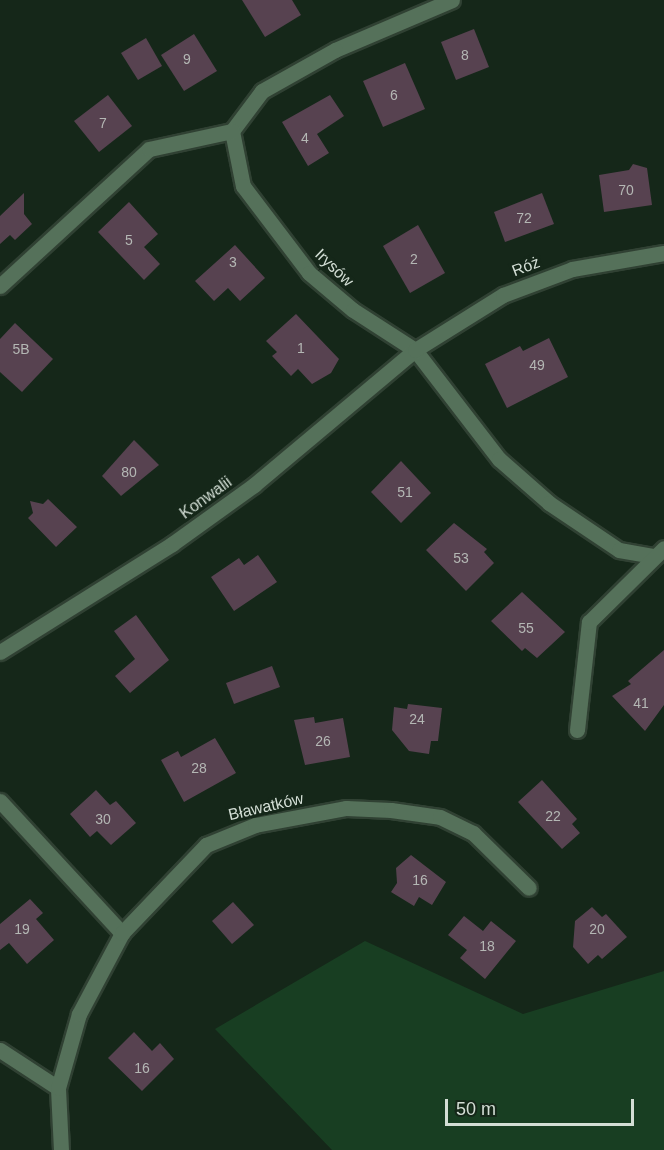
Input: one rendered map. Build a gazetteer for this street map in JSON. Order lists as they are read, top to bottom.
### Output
{
  "streets": {
    "street": [
      "Róż",
      "Irysów",
      "Konwalii",
      "Bławatków"
    ]
  },
  "crossings": [
    ["Róż", "Irysów"],
    ["Róż", "Konwalii"],
    ["Irysów", "Konwalii"]
  ],
  "house_numbers": [
    "8",
    "9",
    "6",
    "7",
    "4",
    "70",
    "72",
    "5",
    "2",
    "3",
    "1",
    "5B",
    "49",
    "80",
    "51",
    "53",
    "55",
    "41",
    "24",
    "26",
    "28",
    "22",
    "30",
    "16",
    "19",
    "20",
    "18",
    "16"
  ],
  "scale_bar": "50 m"
}
